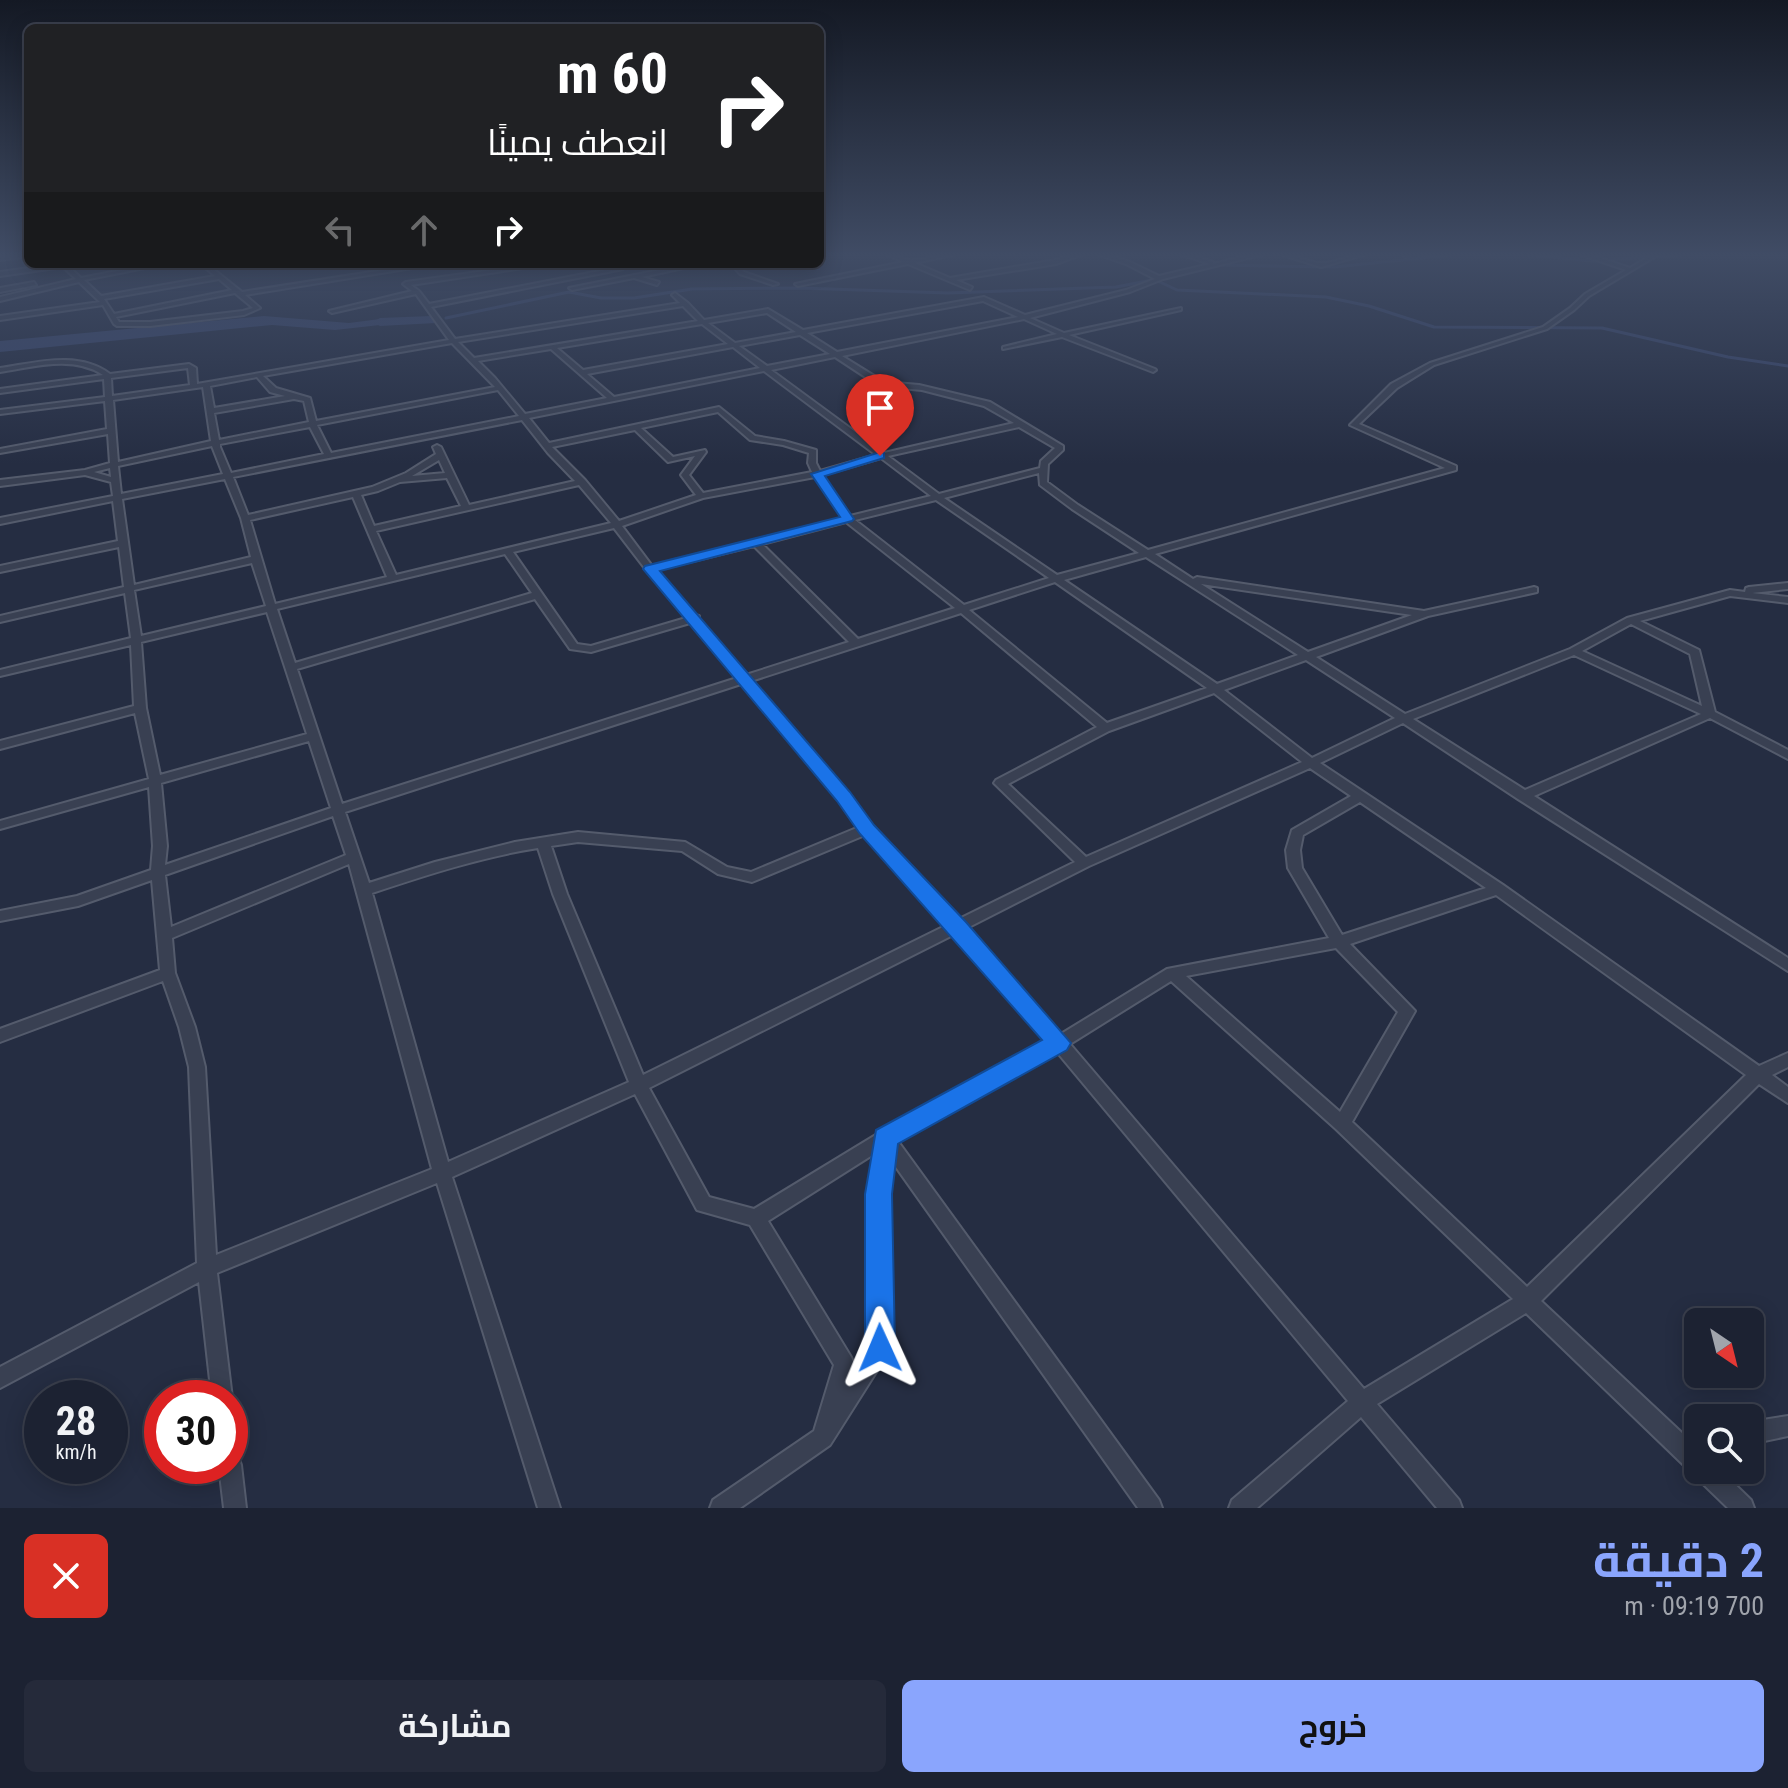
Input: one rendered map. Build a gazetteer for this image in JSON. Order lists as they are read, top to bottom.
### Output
{
  "north": "bottom right",
  "page": {
    "turn": ["60 m", "انعطف يمينًا"],
    "speed": "28 km/h",
    "limit": "30",
    "heading": ["2 دقيقة", "700 m · 09:19"],
    "buttons": ["خروج", "مشاركة"]
  }
}
